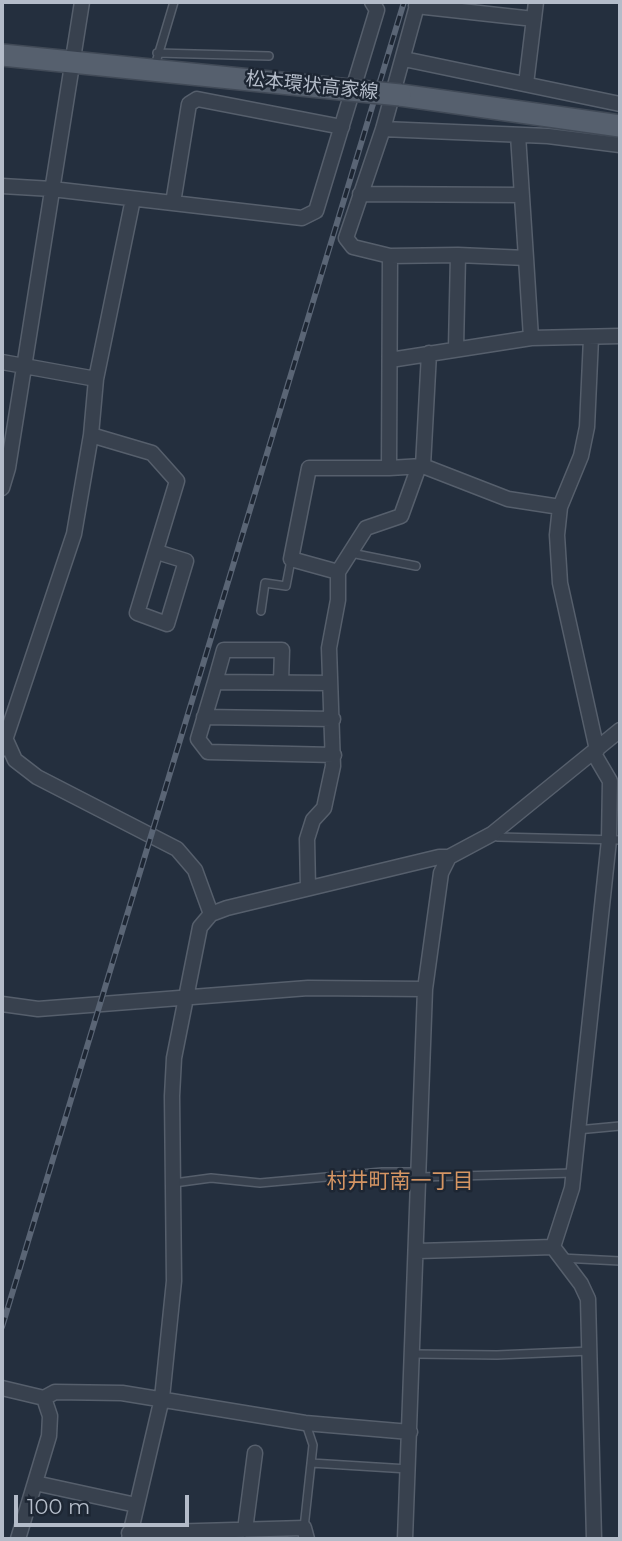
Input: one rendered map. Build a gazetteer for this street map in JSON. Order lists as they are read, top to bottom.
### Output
{
  "streets": {
    "main road": ["松本環状高家線"]
  },
  "districts": ["村井町南一丁目"],
  "scale_bar": "100 m"
}
